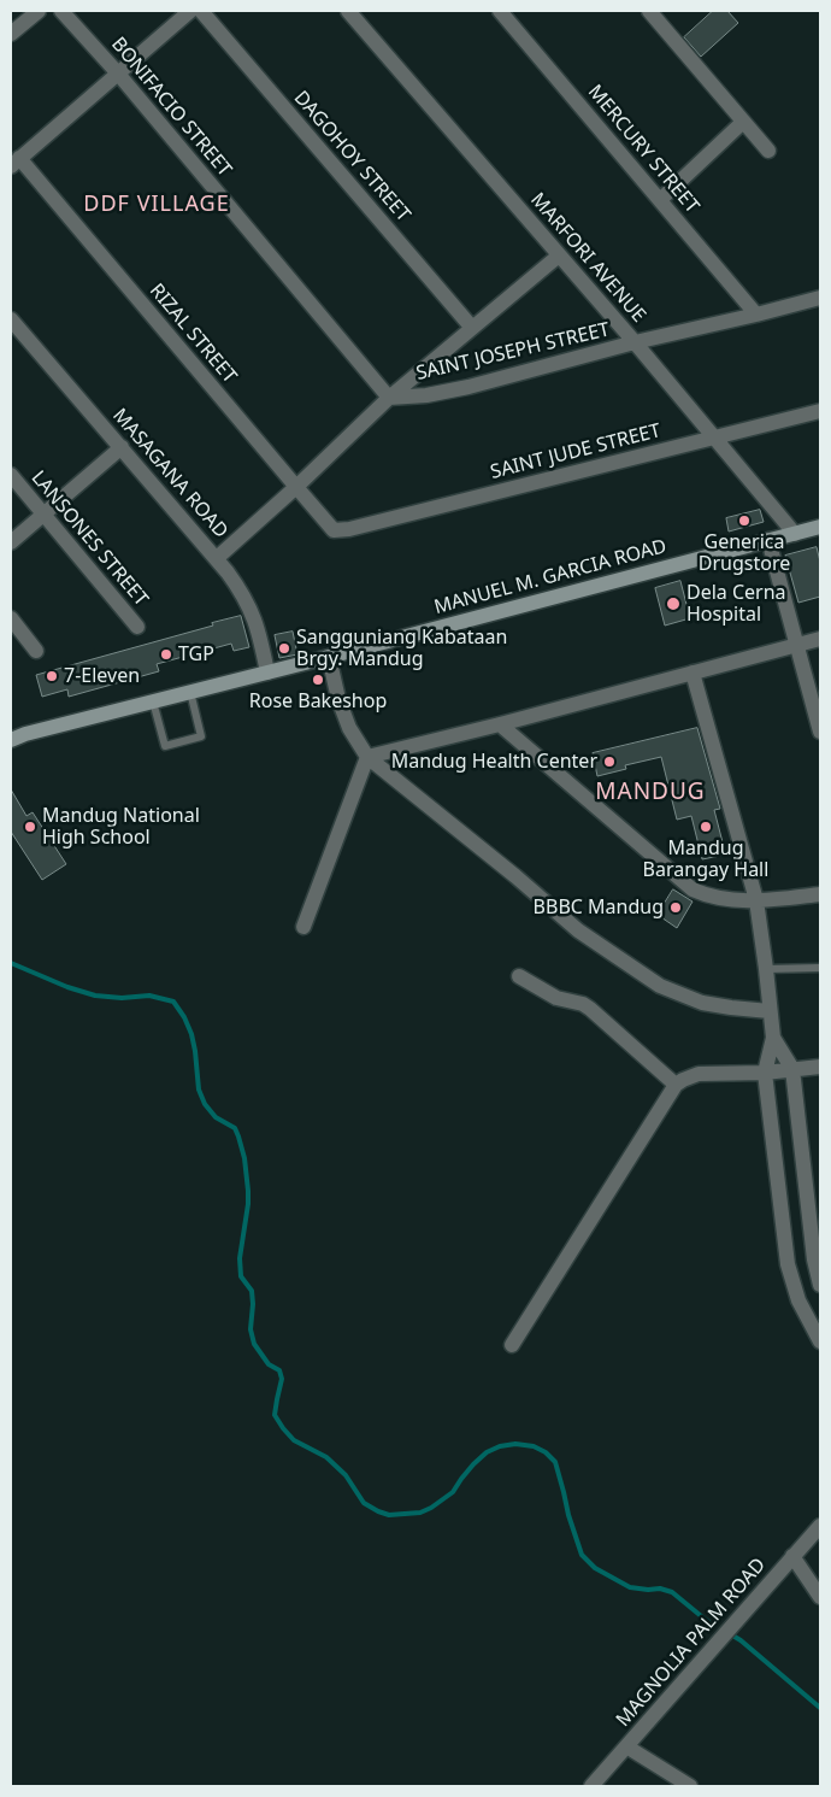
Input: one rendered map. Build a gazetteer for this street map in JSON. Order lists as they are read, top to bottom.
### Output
{
  "streets": {
    "main road": ["MANUEL M. GARCIA ROAD"],
    "street": [
      "BONIFACIO STREET",
      "MERCURY STREET",
      "DAGOHOY STREET",
      "MARFORI AVENUE",
      "RIZAL STREET",
      "SAINT JOSEPH STREET",
      "SAINT JUDE STREET",
      "MASAGANA ROAD",
      "LANSONES STREET",
      "MAGNOLIA PALM ROAD"
    ]
  },
  "crossings": [
    ["BONIFACIO STREET", "SAINT JOSEPH STREET"],
    ["MERCURY STREET", "SAINT JOSEPH STREET"],
    ["MARFORI AVENUE", "SAINT JOSEPH STREET"],
    ["MARFORI AVENUE", "SAINT JUDE STREET"],
    ["MARFORI AVENUE", "MANUEL M. GARCIA ROAD"],
    ["RIZAL STREET", "SAINT JUDE STREET"],
    ["MASAGANA ROAD", "MANUEL M. GARCIA ROAD"]
  ],
  "districts": ["DDF VILLAGE", "MANDUG"],
  "places": [
    "Generica Drugstore",
    "Dela Cerna Hospital",
    "Sangguniang Kabataan Brgy. Mandug",
    "TGP",
    "7-Eleven",
    "Rose Bakeshop",
    "Mandug Health Center",
    "Mandug National High School",
    "Mandug Barangay Hall",
    "BBBC Mandug"
  ]
}
